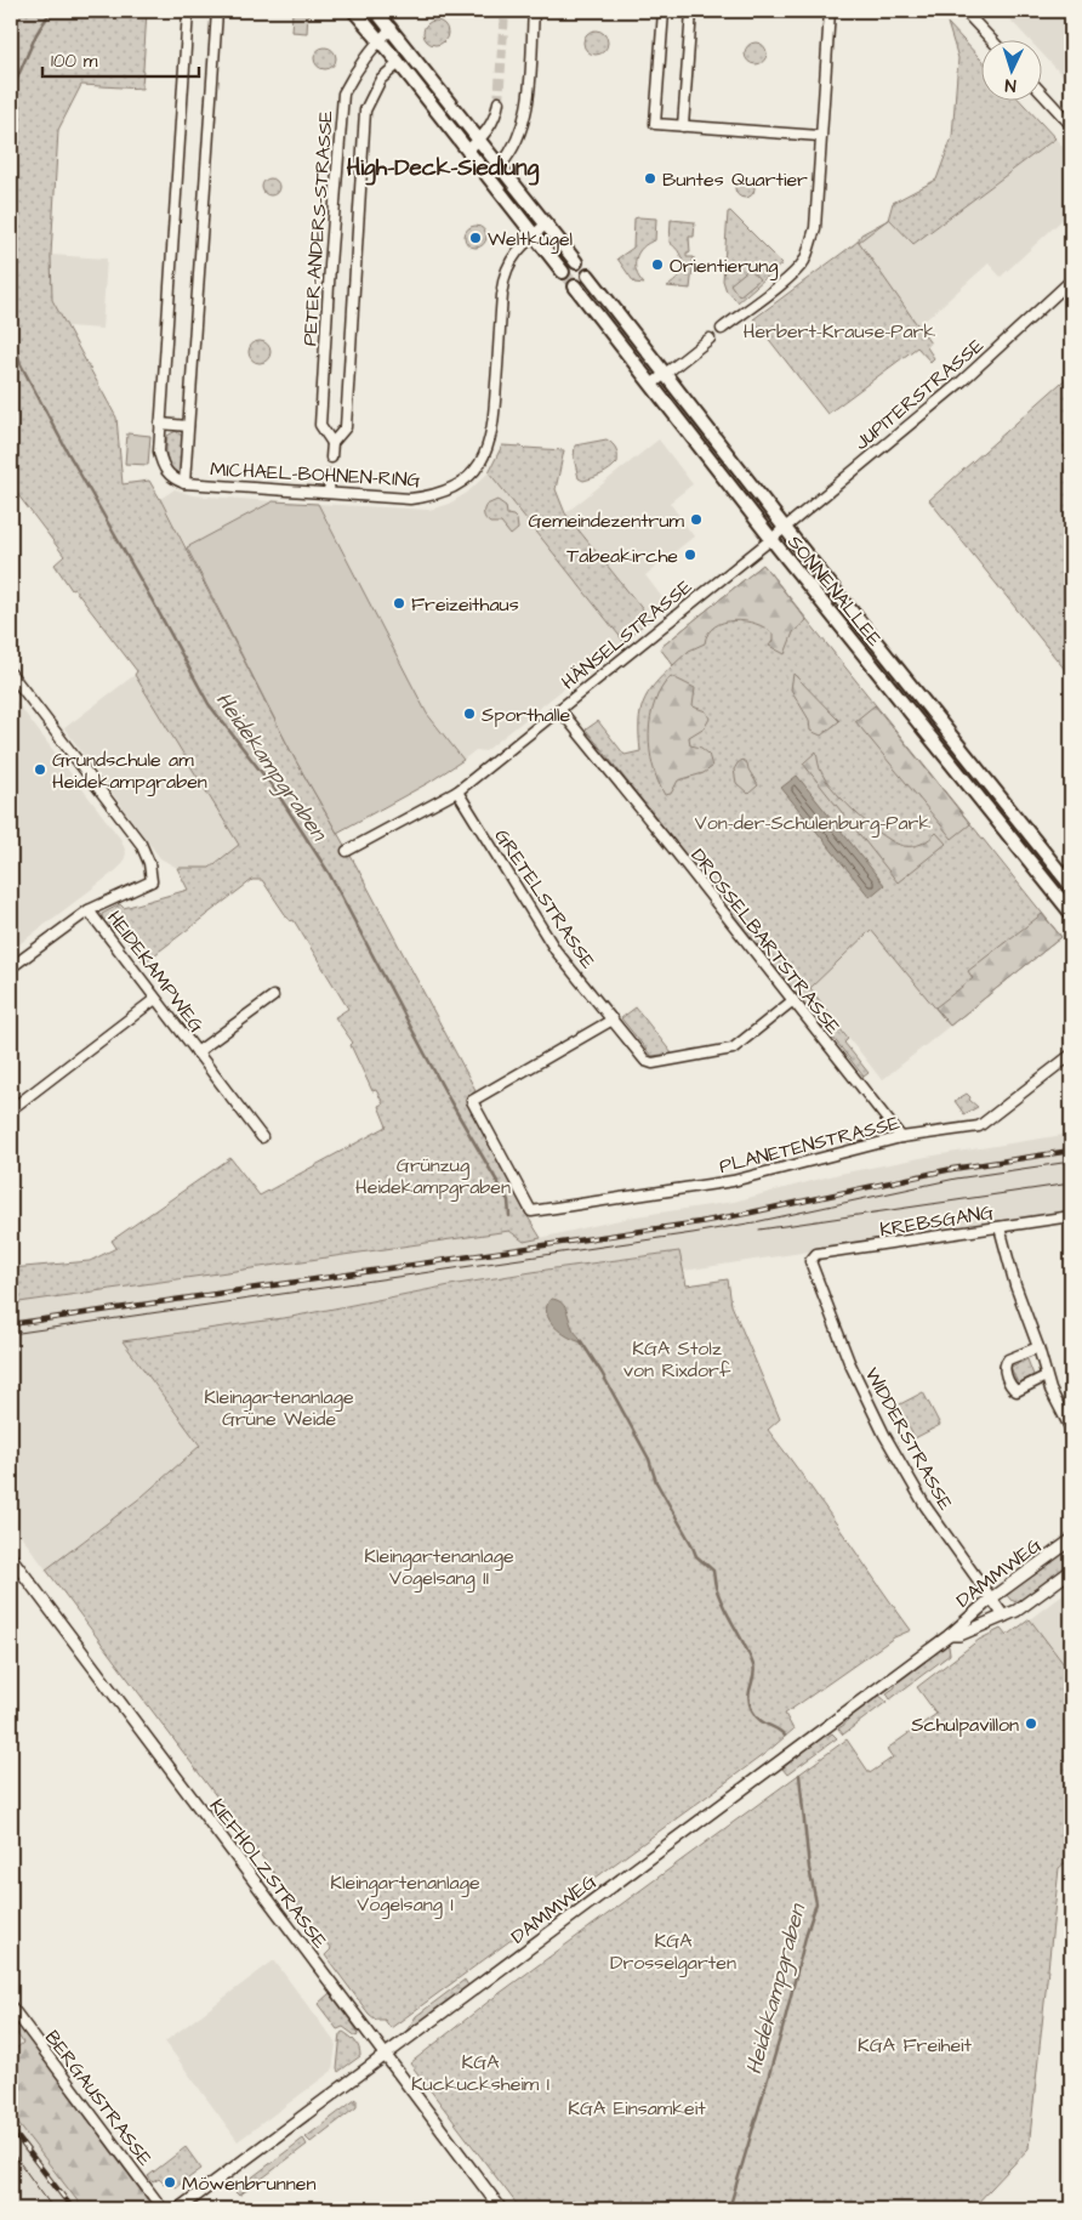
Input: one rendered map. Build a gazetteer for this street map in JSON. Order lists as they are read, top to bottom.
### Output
{
  "streets": {
    "main road": ["SONNENALLEE"],
    "street": [
      "PETER-ANDERS-STRASSE",
      "JUPITERSTRASSE",
      "MICHAEL-BOHNEN-RING",
      "HÄNSELSTRASSE",
      "GRETELSTRASSE",
      "DROSSELBARTSTRASSE",
      "HEIDEKAMPWEG",
      "PLANETENSTRASSE",
      "KREBSGANG",
      "WIDDERSTRASSE",
      "DAMMWEG",
      "KIEFHOLZSTRASSE",
      "BERGAUSTRASSE"
    ]
  },
  "crossings": [
    ["JUPITERSTRASSE", "SONNENALLEE"],
    ["JUPITERSTRASSE", "HÄNSELSTRASSE"],
    ["SONNENALLEE", "HÄNSELSTRASSE"],
    ["HÄNSELSTRASSE", "GRETELSTRASSE"],
    ["HÄNSELSTRASSE", "DROSSELBARTSTRASSE"],
    ["GRETELSTRASSE", "DROSSELBARTSTRASSE"],
    ["GRETELSTRASSE", "PLANETENSTRASSE"],
    ["DROSSELBARTSTRASSE", "PLANETENSTRASSE"],
    ["KREBSGANG", "WIDDERSTRASSE"],
    ["WIDDERSTRASSE", "DAMMWEG"],
    ["DAMMWEG", "KIEFHOLZSTRASSE"]
  ],
  "districts": ["High-Deck-Siedlung"],
  "water": ["Heidekampgraben"],
  "parks": [
    "Herbert-Krause-Park",
    "Von-der-Schulenburg-Park",
    "Grünzug Heidekampgraben",
    "KGA Stolz von Rixdorf",
    "Kleingartenanlage Grüne Weide",
    "Kleingartenanlage Vogelsang II",
    "Kleingartenanlage Vogelsang I",
    "KGA Drosselgarten",
    "KGA Freiheit",
    "KGA Kuckucksheim I",
    "KGA Einsamkeit"
  ],
  "places": [
    "Buntes Quartier",
    "Weltkugel",
    "Orientierung",
    "Gemeindezentrum",
    "Tabeakirche",
    "Freizeithaus",
    "Sporthalle",
    "Grundschule am Heidekampgraben",
    "Schulpavillon",
    "Möwenbrunnen"
  ],
  "scale_bar": "100 m",
  "north": "bottom"
}
